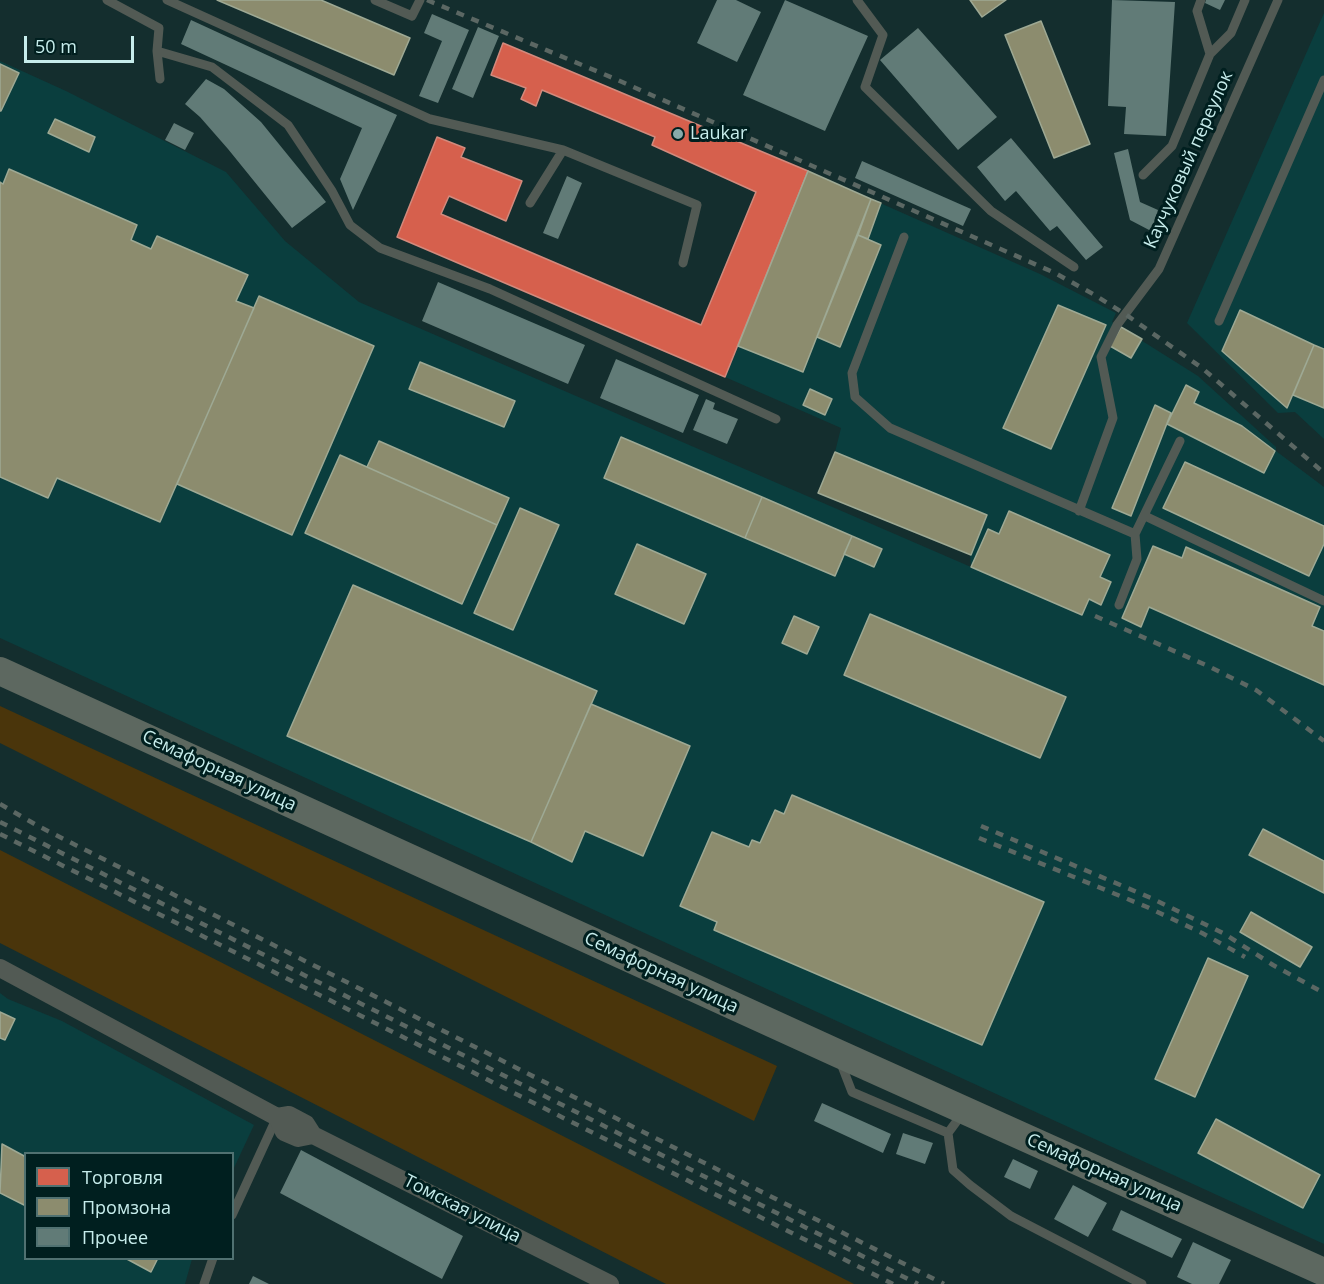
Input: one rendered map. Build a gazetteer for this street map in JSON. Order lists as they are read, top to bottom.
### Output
{
  "streets": {
    "highway": ["Семафорная улица"],
    "street": ["Томская улица"],
    "lane": ["Каучуковый переулок"]
  },
  "places": ["Laukar"],
  "legend": ["Торговля", "Промзона", "Прочее"],
  "scale_bar": "50 m"
}
